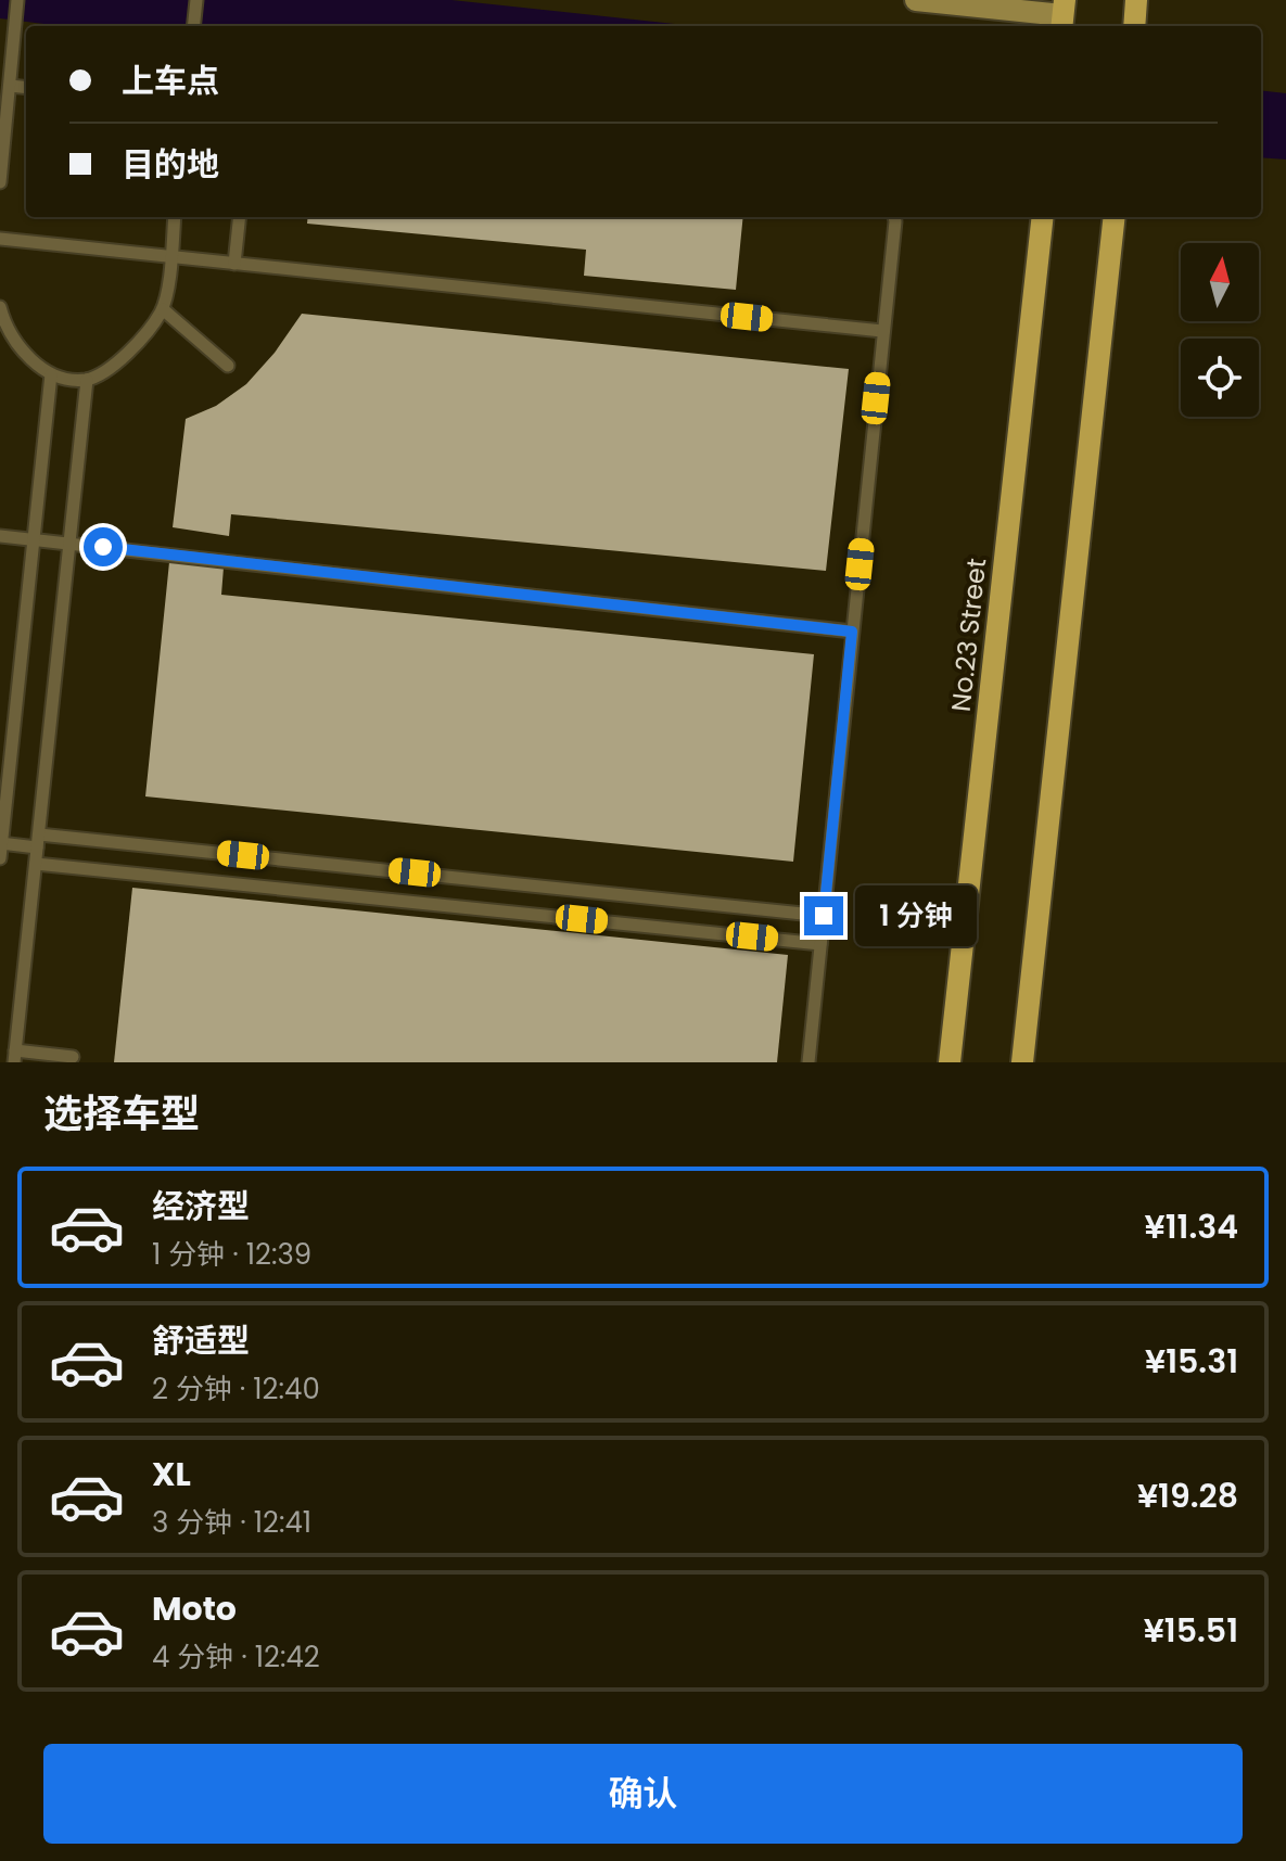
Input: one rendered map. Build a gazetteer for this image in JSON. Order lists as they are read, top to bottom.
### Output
{
  "streets": {
    "main road": ["No.23 Street"]
  },
  "north": "top",
  "page": {
    "banner": ["上车点", "目的地"],
    "bubble": "1 分钟",
    "heading": "选择车型",
    "list": [
      {
        "name": "经济型",
        "note": "1 分钟 · 12:39",
        "value": "¥11.34"
      },
      {
        "name": "舒适型",
        "note": "2 分钟 · 12:40",
        "value": "¥15.31"
      },
      {
        "name": "XL",
        "note": "3 分钟 · 12:41",
        "value": "¥19.28"
      },
      {
        "name": "Moto",
        "note": "4 分钟 · 12:42",
        "value": "¥15.51"
      }
    ],
    "buttons": "确认"
  }
}
